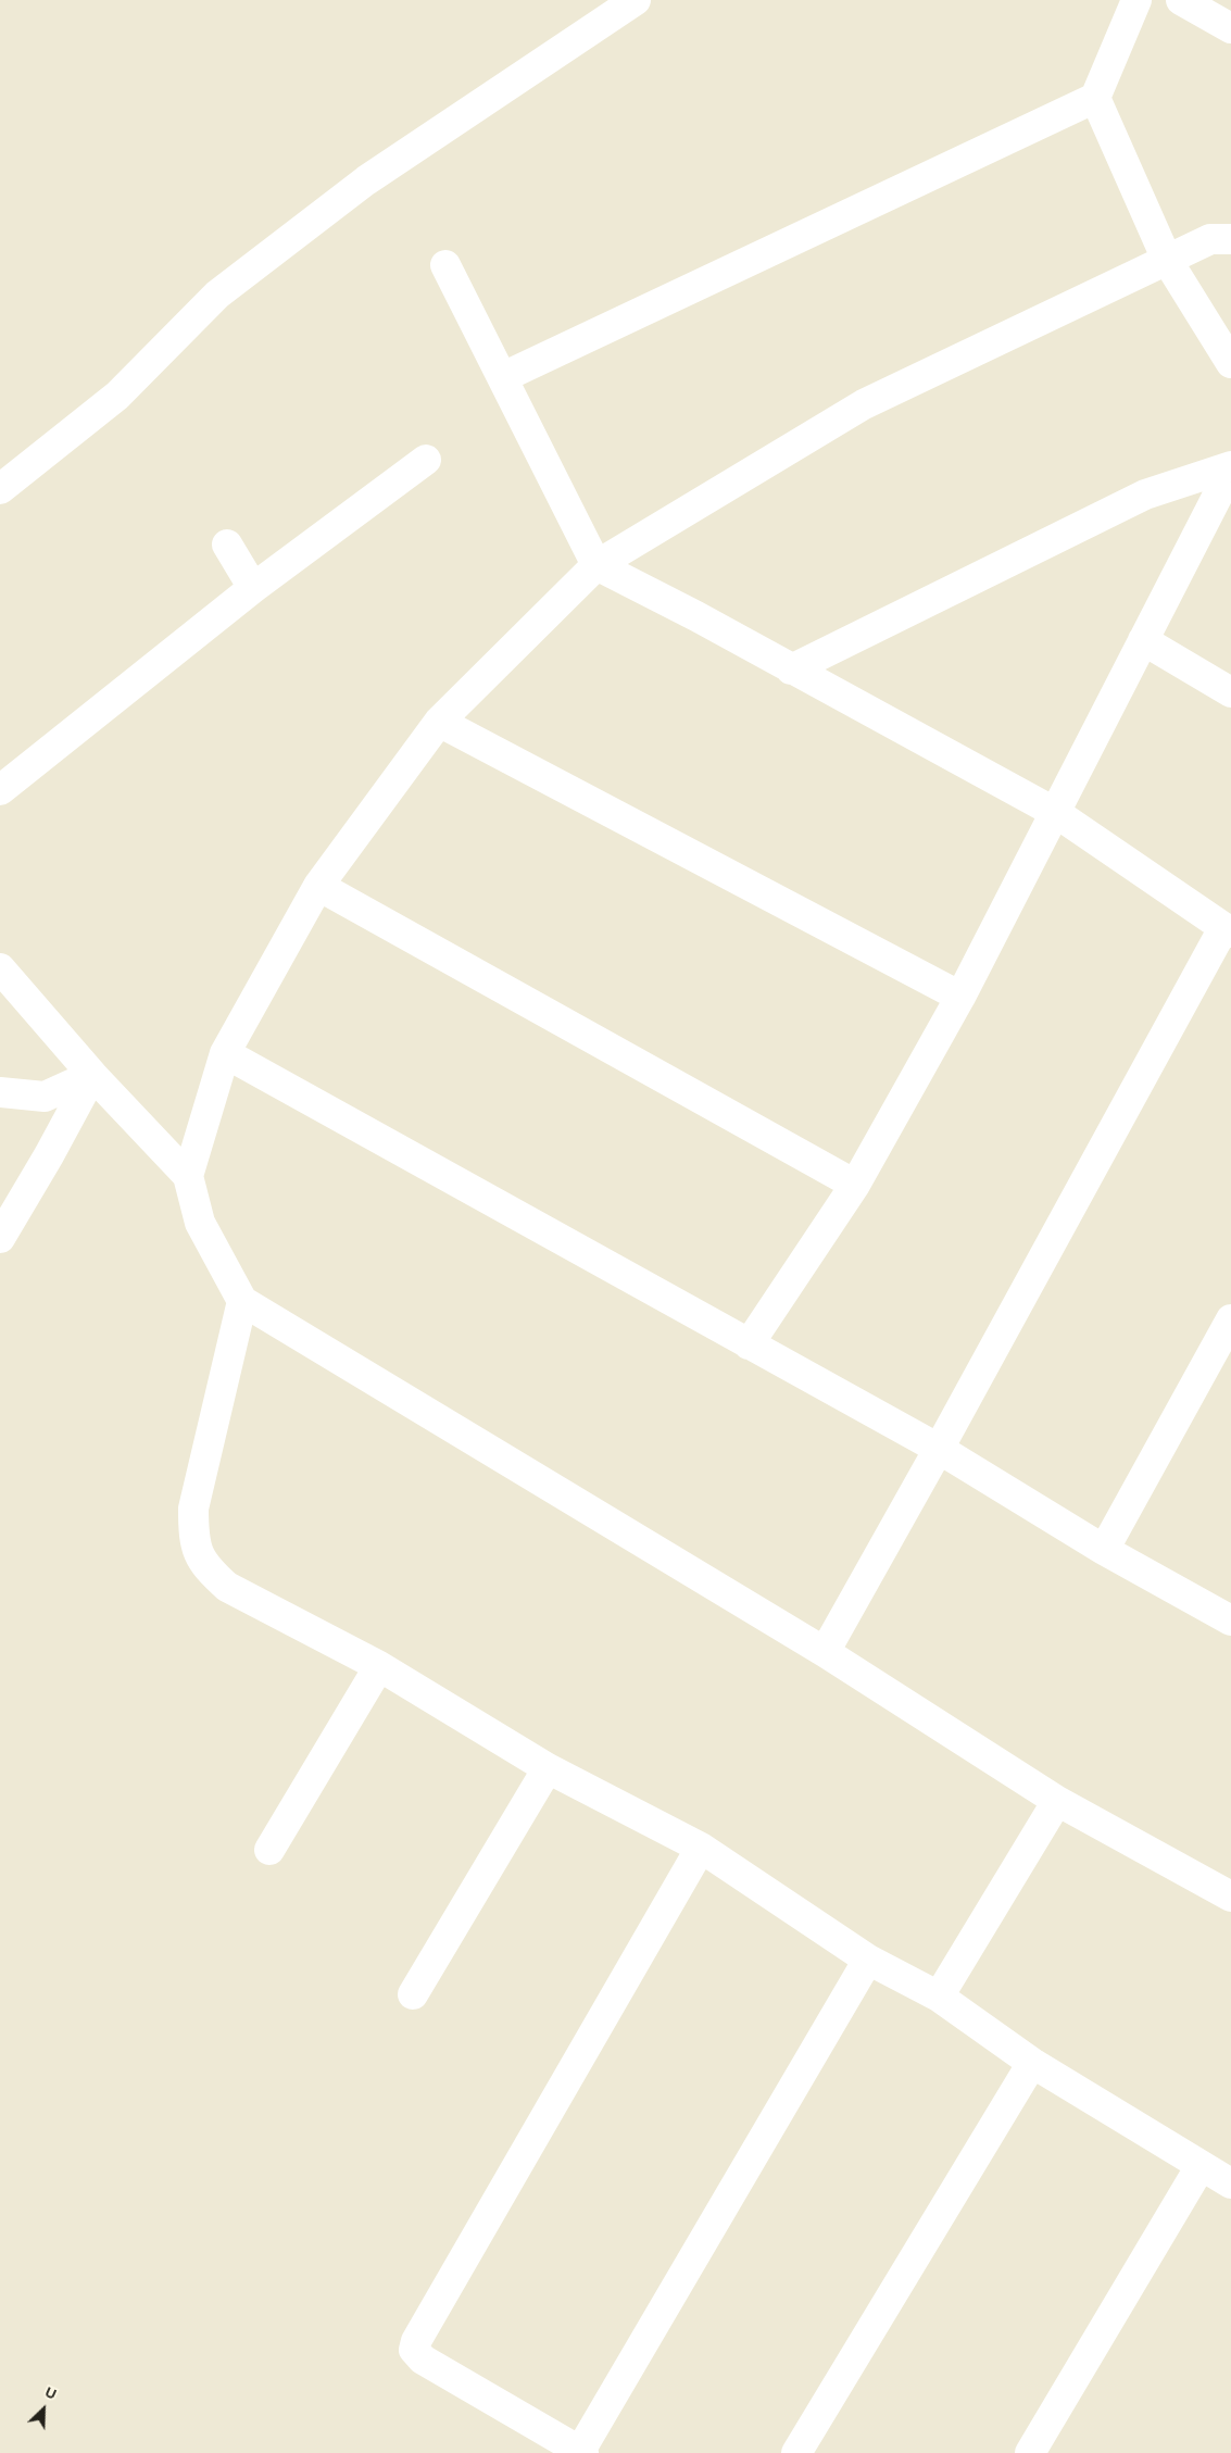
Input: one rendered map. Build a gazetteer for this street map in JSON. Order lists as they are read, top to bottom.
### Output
{
  "north": "top right"
}
